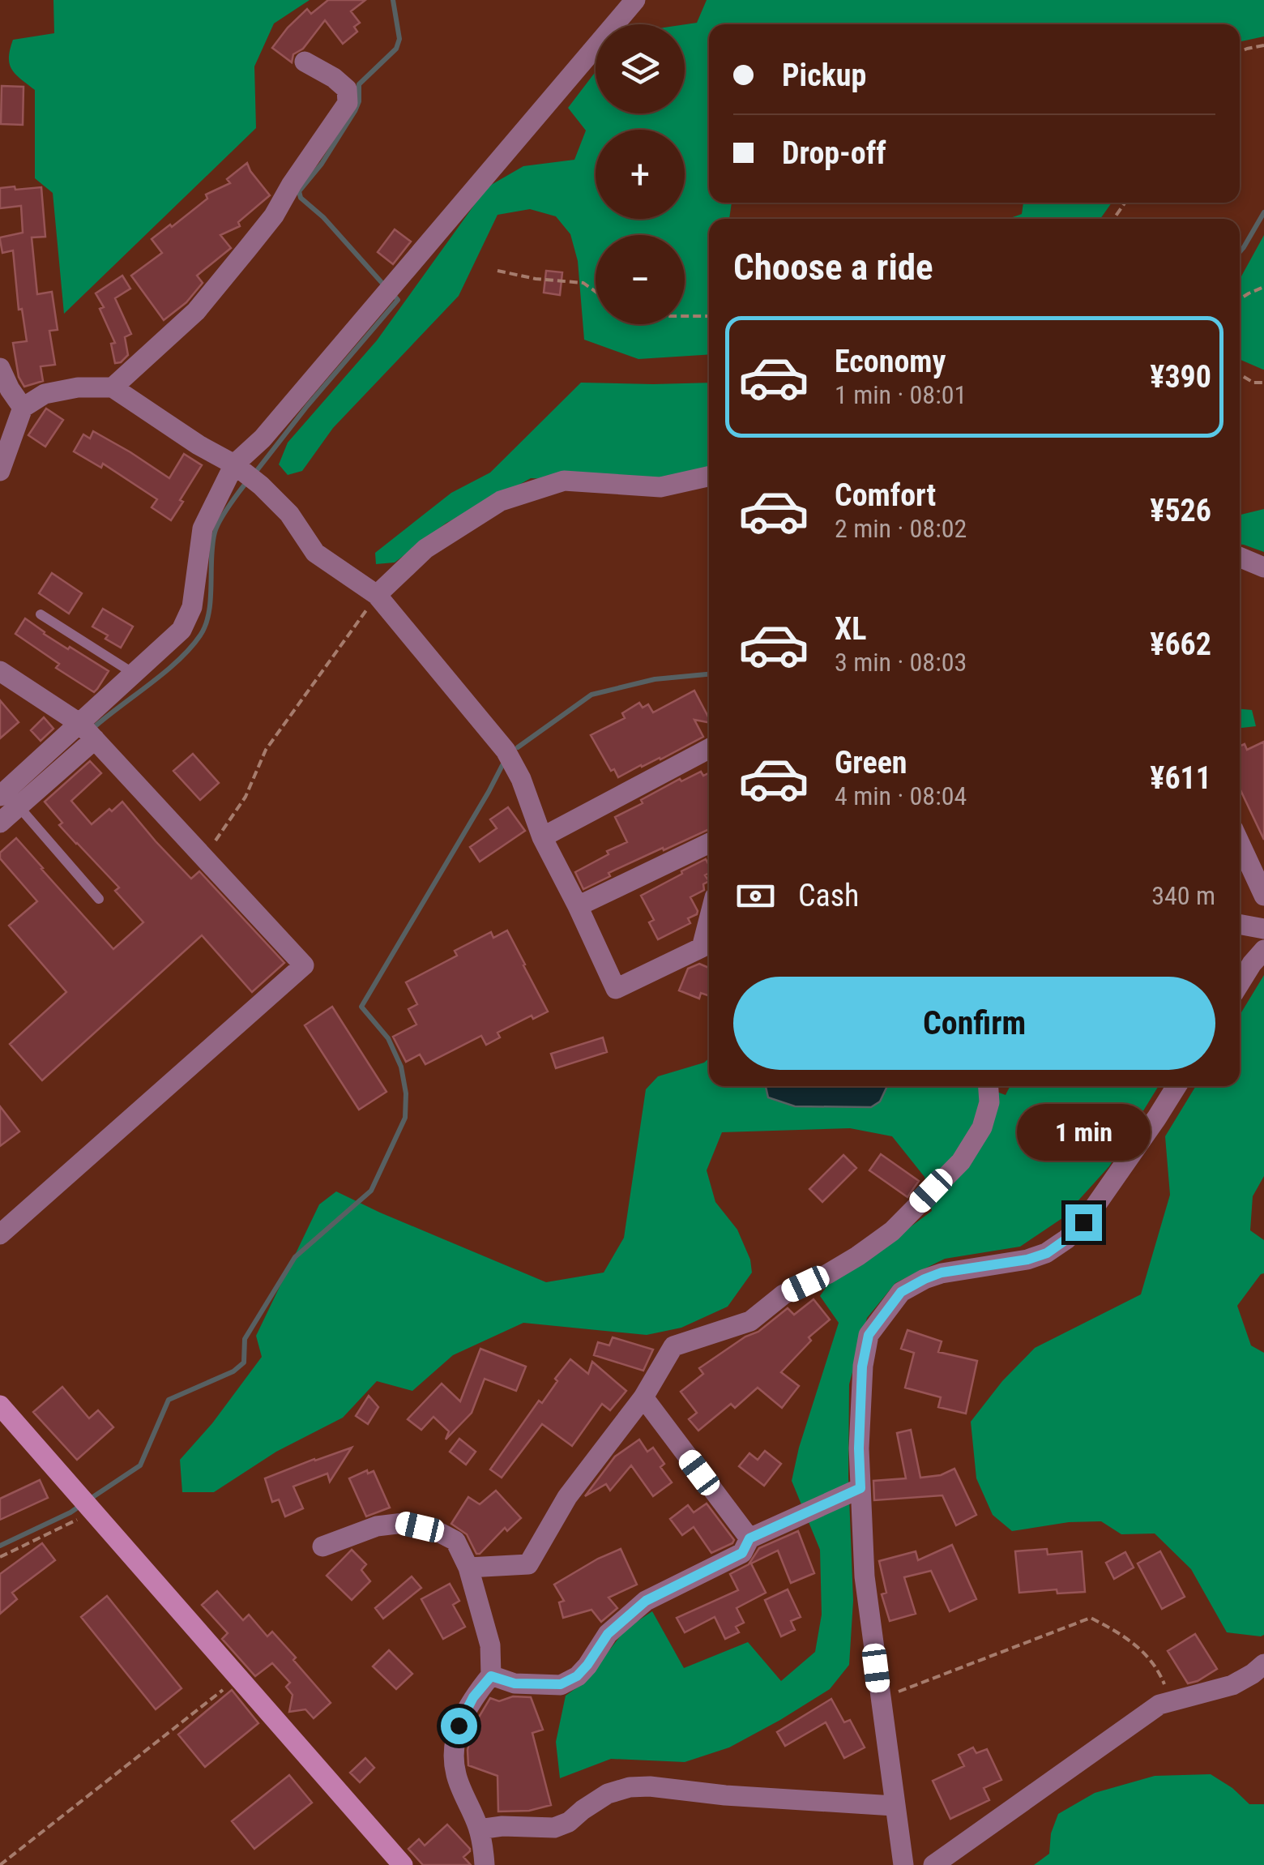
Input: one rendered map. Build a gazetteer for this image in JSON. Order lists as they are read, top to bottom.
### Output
{
  "page": {
    "map_buttons": ["+", "−"],
    "banner": ["Pickup", "Drop-off"],
    "heading": "Choose a ride",
    "list": [
      {
        "name": "Economy",
        "note": "1 min · 08:01",
        "value": "¥390"
      },
      {
        "name": "Comfort",
        "note": "2 min · 08:02",
        "value": "¥526"
      },
      {
        "name": "XL",
        "note": "3 min · 08:03",
        "value": "¥662"
      },
      {
        "name": "Green",
        "note": "4 min · 08:04",
        "value": "¥611"
      }
    ],
    "pay": ["Cash", "340 m"],
    "buttons": "Confirm",
    "bubble": "1 min"
  }
}
